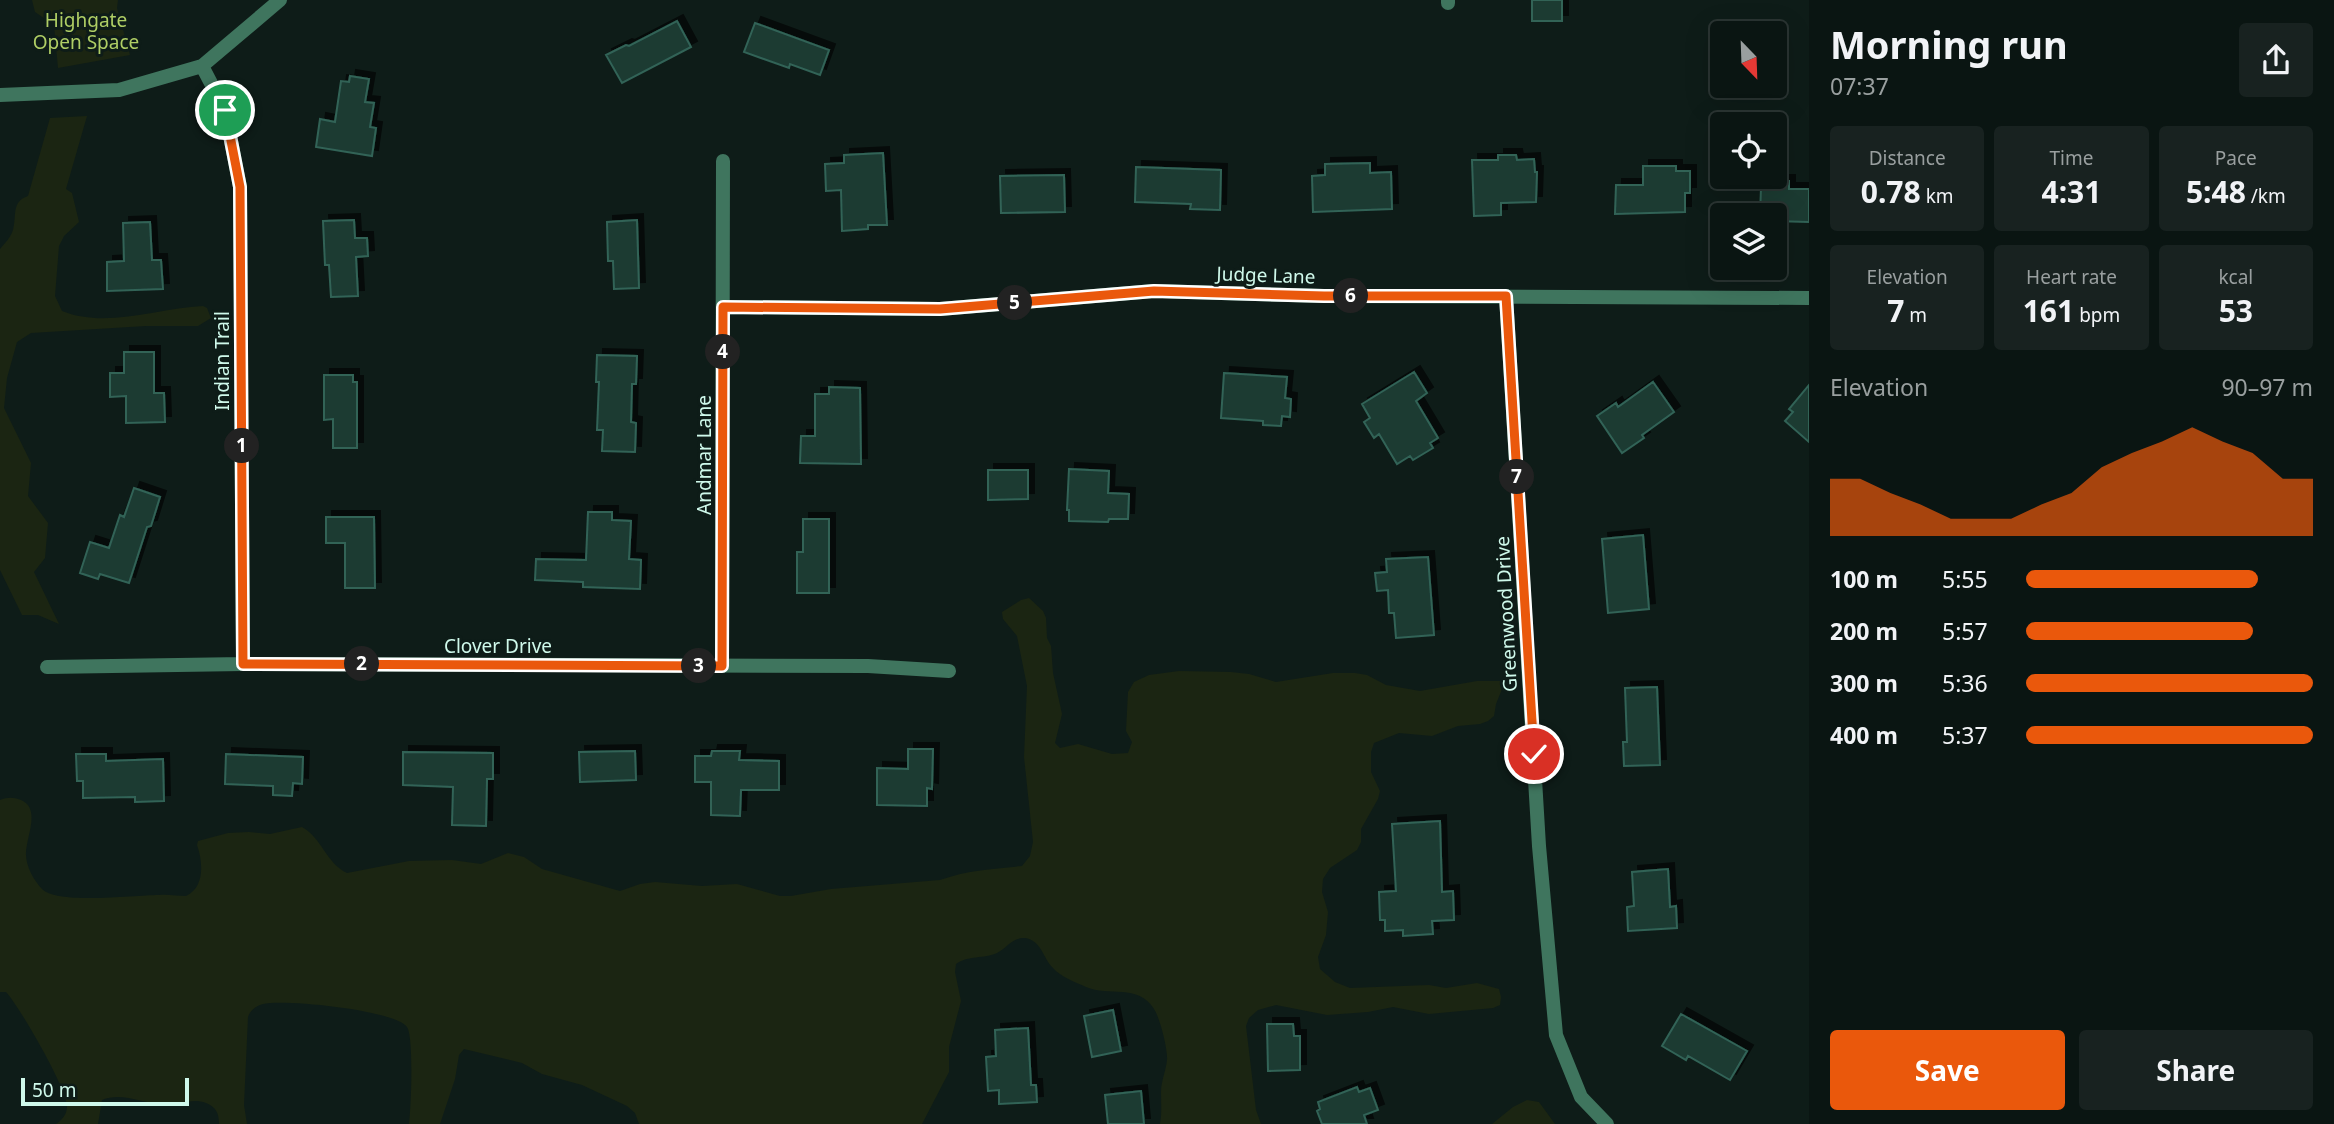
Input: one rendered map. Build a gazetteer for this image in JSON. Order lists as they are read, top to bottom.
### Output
{
  "streets": {
    "street": [
      "Judge Lane",
      "Indian Trail",
      "Andmar Lane",
      "Greenwood Drive",
      "Clover Drive"
    ]
  },
  "crossings": [
    ["Judge Lane", "Andmar Lane"],
    ["Judge Lane", "Greenwood Drive"],
    ["Indian Trail", "Clover Drive"],
    ["Andmar Lane", "Clover Drive"]
  ],
  "parks": ["Highgate Open Space"],
  "scale_bar": "50 m",
  "north": "bottom right",
  "page": {
    "heading": ["Morning run", "07:37"],
    "stats": [
      ["Distance", "0.78 km"],
      ["Time", "4:31"],
      ["Pace", "5:48 /km"],
      ["Elevation", "7 m"],
      ["Heart rate", "161 bpm"],
      ["kcal", "53"]
    ],
    "pins": [
      "6",
      "5",
      "4",
      "1",
      "7",
      "2",
      "3"
    ],
    "chart": ["Elevation", "90–97 m"],
    "list": [
      {
        "name": "100 m",
        "note": "5:55"
      },
      {
        "name": "200 m",
        "note": "5:57"
      },
      {
        "name": "300 m",
        "note": "5:36"
      },
      {
        "name": "400 m",
        "note": "5:37"
      }
    ],
    "buttons": ["Save", "Share"],
    "scale": "50 m"
  }
}
